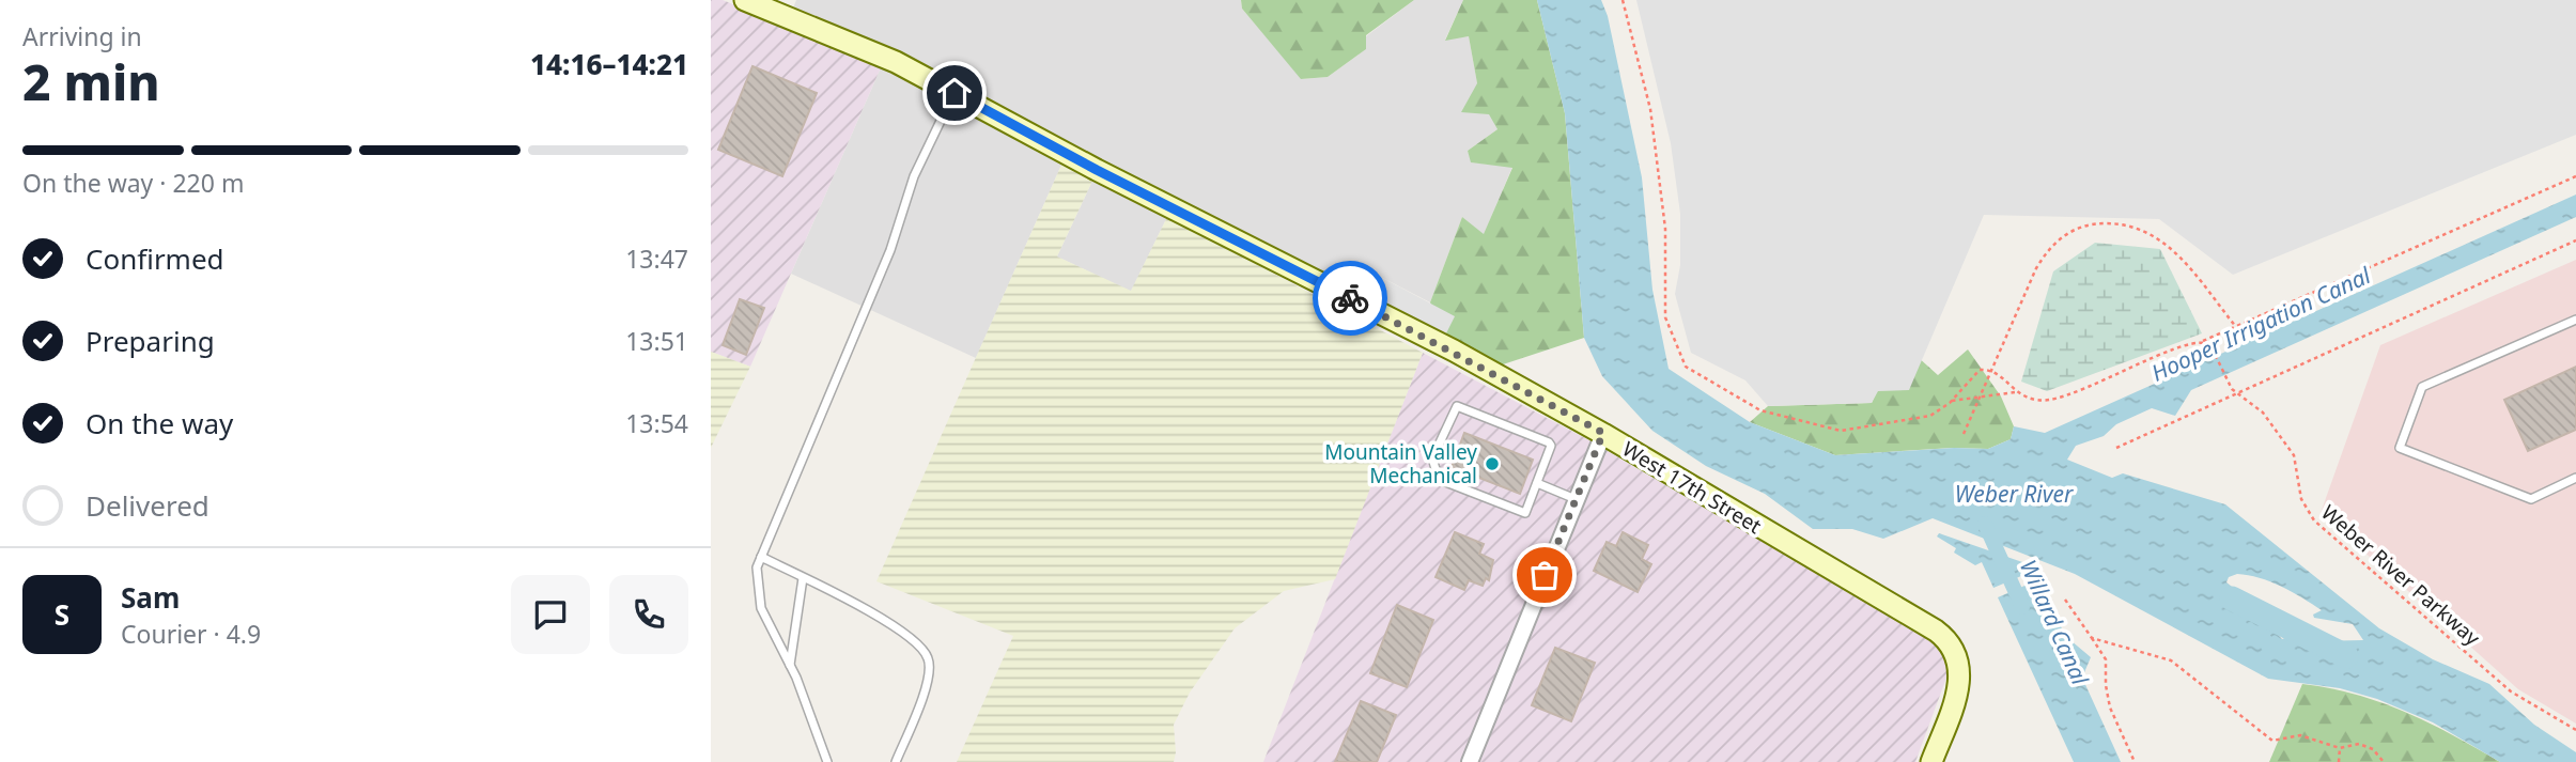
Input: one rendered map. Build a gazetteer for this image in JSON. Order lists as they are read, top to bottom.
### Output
{
  "streets": {
    "street": ["West 17th Street"],
    "path": ["Weber River Parkway"]
  },
  "water": ["Hooper Irrigation Canal", "Weber River", "Willard Canal"],
  "places": ["Mountain Valley Mechanical"],
  "page": {
    "heading": ["2 min", "Arriving in", "14:16–14:21"],
    "panel": ["Sam", "Courier · 4.9"],
    "bar": "On the way · 220 m",
    "list": [
      ["Confirmed", "13:47"],
      ["Preparing", "13:51"],
      ["On the way", "13:54"],
      "Delivered"
    ],
    "round": "S"
  }
}
